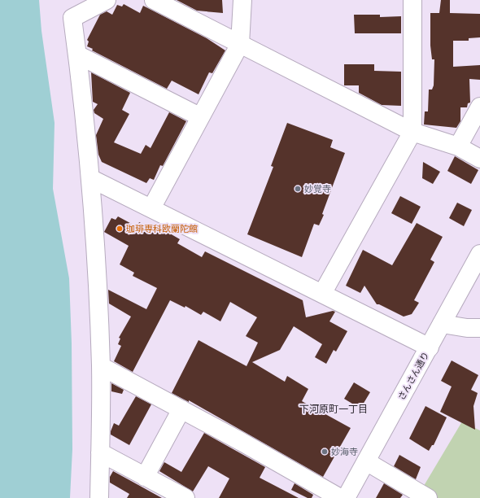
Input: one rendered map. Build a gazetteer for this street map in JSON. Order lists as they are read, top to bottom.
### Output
{
  "streets": {
    "street": ["さんさん通り"]
  },
  "districts": ["下河原町一丁目"],
  "places": ["妙覚寺", "珈琲専科欧蘭陀館", "妙海寺"]
}
